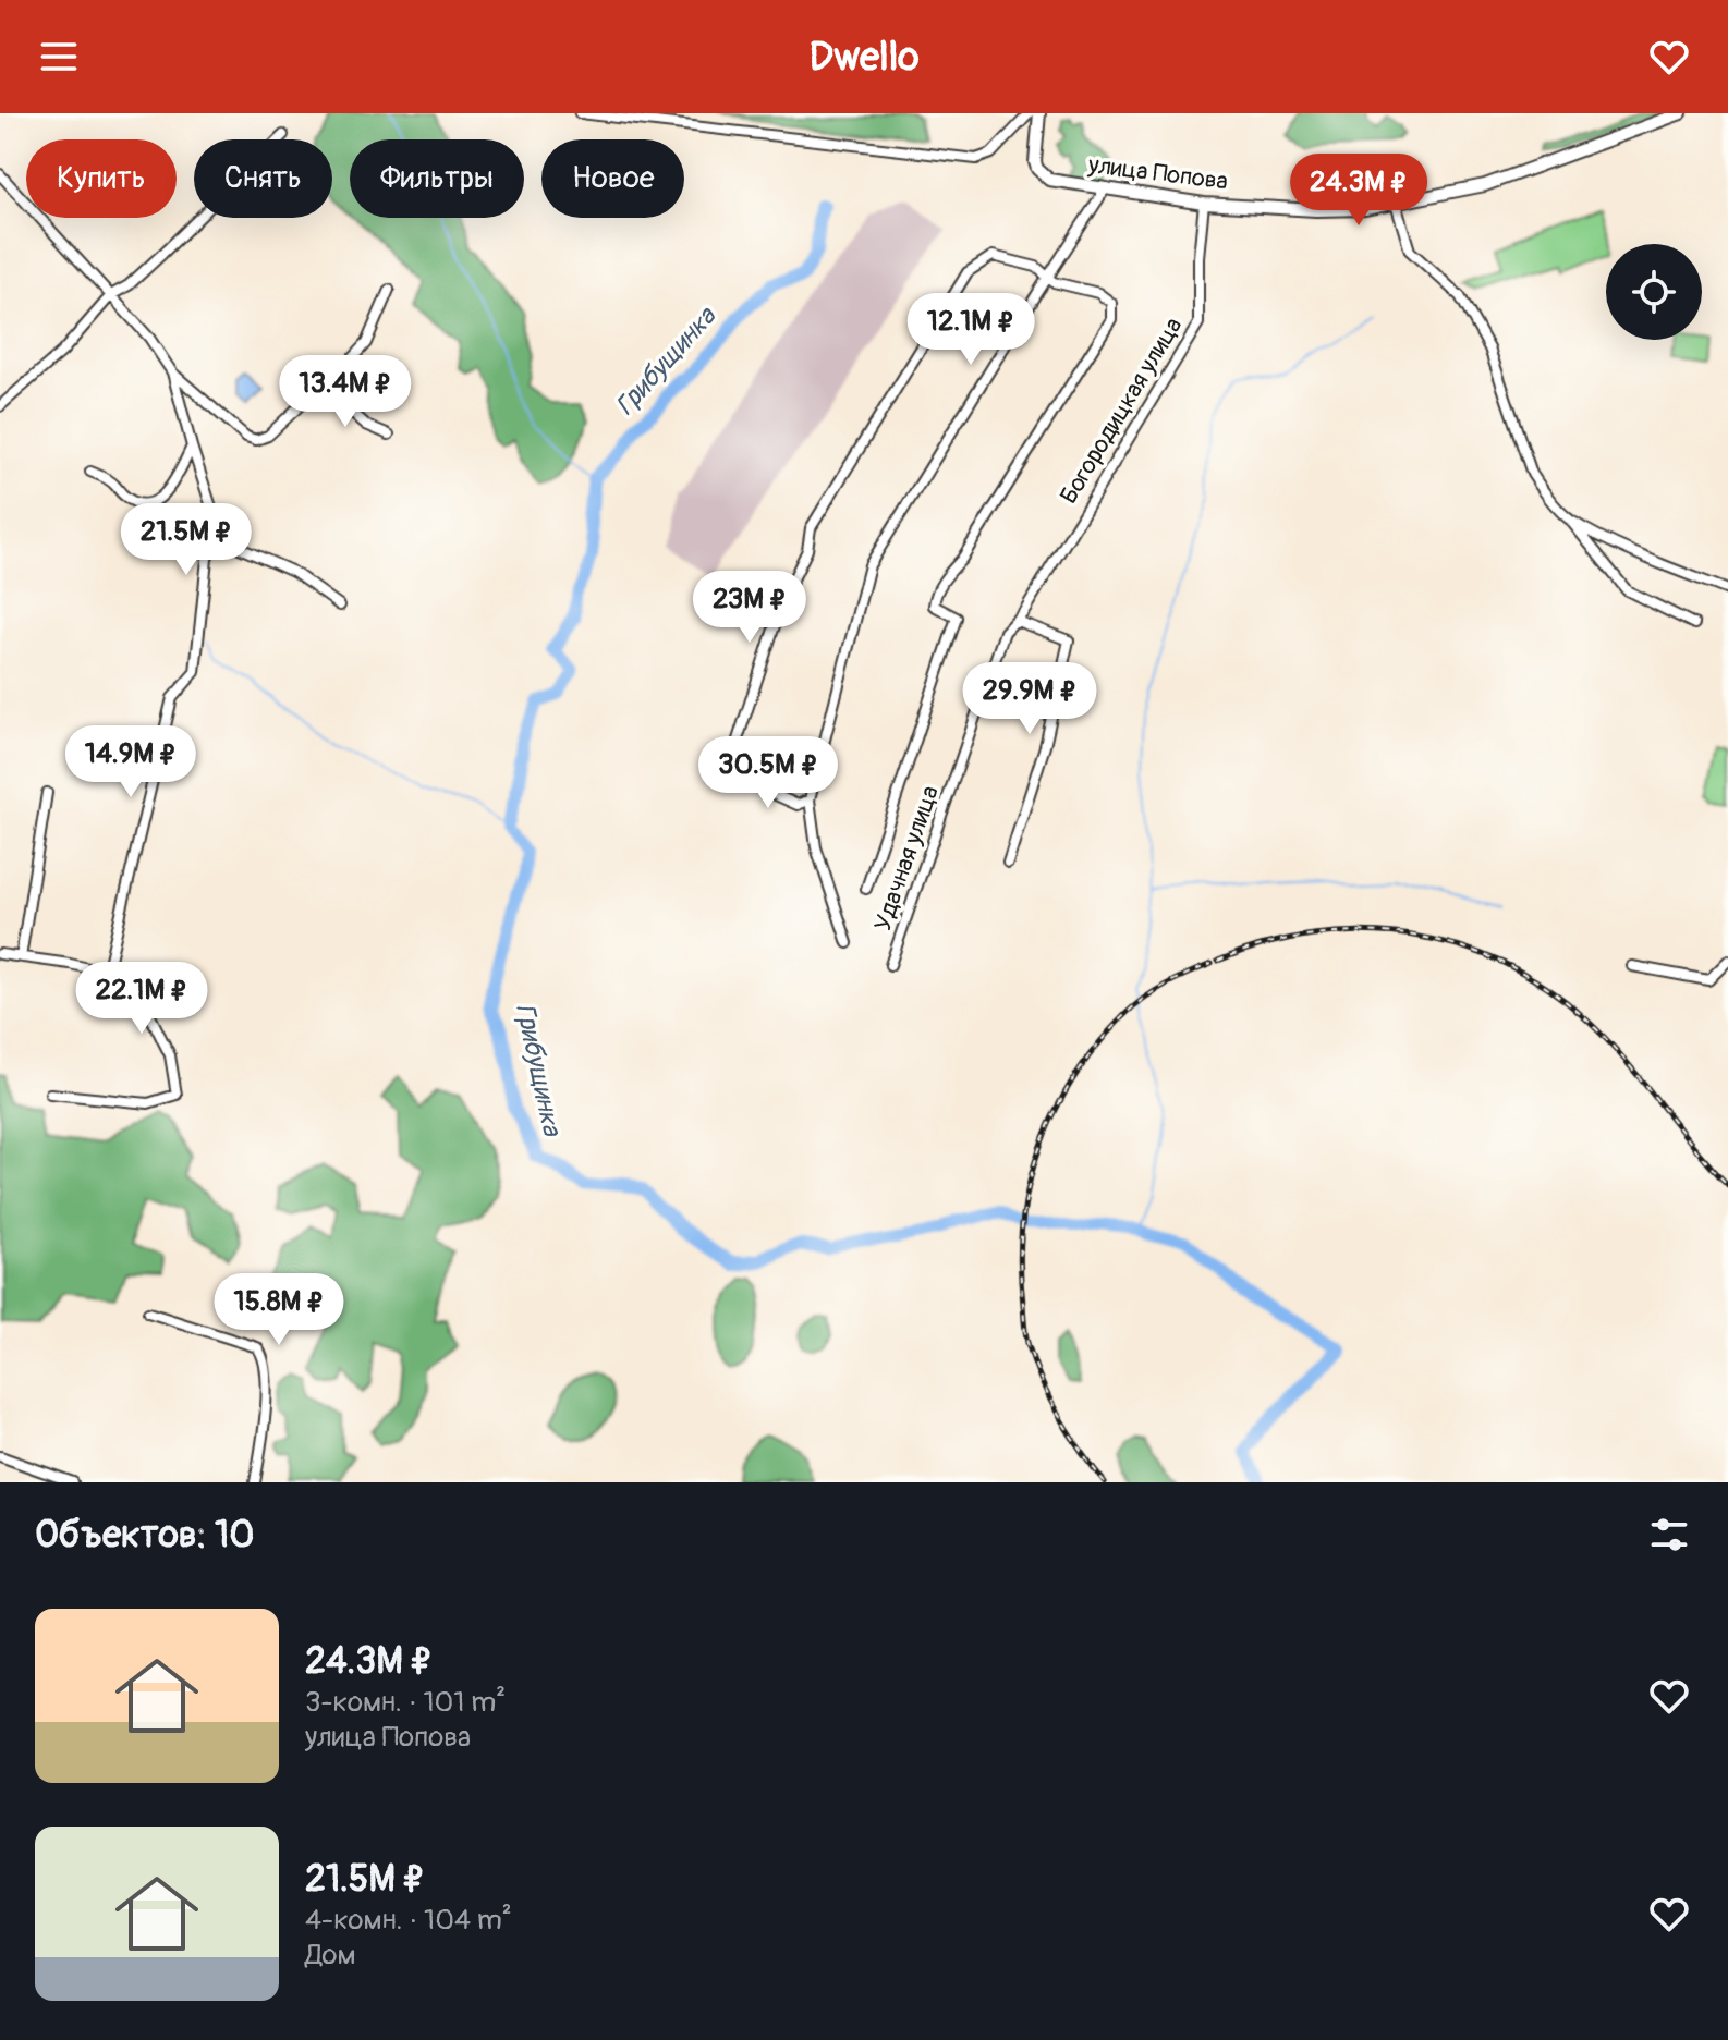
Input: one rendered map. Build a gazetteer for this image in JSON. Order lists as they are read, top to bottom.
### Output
{
  "streets": {
    "street": ["улица Попова", "Богородицкая улица", "Удачная улица"]
  },
  "crossings": [
    ["улица Попова", "Богородицкая улица"],
    ["Богородицкая улица", "Удачная улица"]
  ],
  "water": ["Грибущинка"],
  "page": {
    "header": "Dwello",
    "chip": [
      "Купить",
      "Снять",
      "Фильтры",
      "Новое"
    ],
    "price": [
      "24.3M ₽",
      "12.1M ₽",
      "13.4M ₽",
      "21.5M ₽",
      "23M ₽",
      "29.9M ₽",
      "14.9M ₽",
      "30.5M ₽",
      "22.1M ₽",
      "15.8M ₽"
    ],
    "heading": "Объектов: 10",
    "list": [
      {
        "name": "24.3M ₽",
        "note": "3-комн. · 101 m² · улица Попова"
      },
      {
        "name": "21.5M ₽",
        "note": "4-комн. · 104 m² · Дом"
      }
    ]
  }
}
